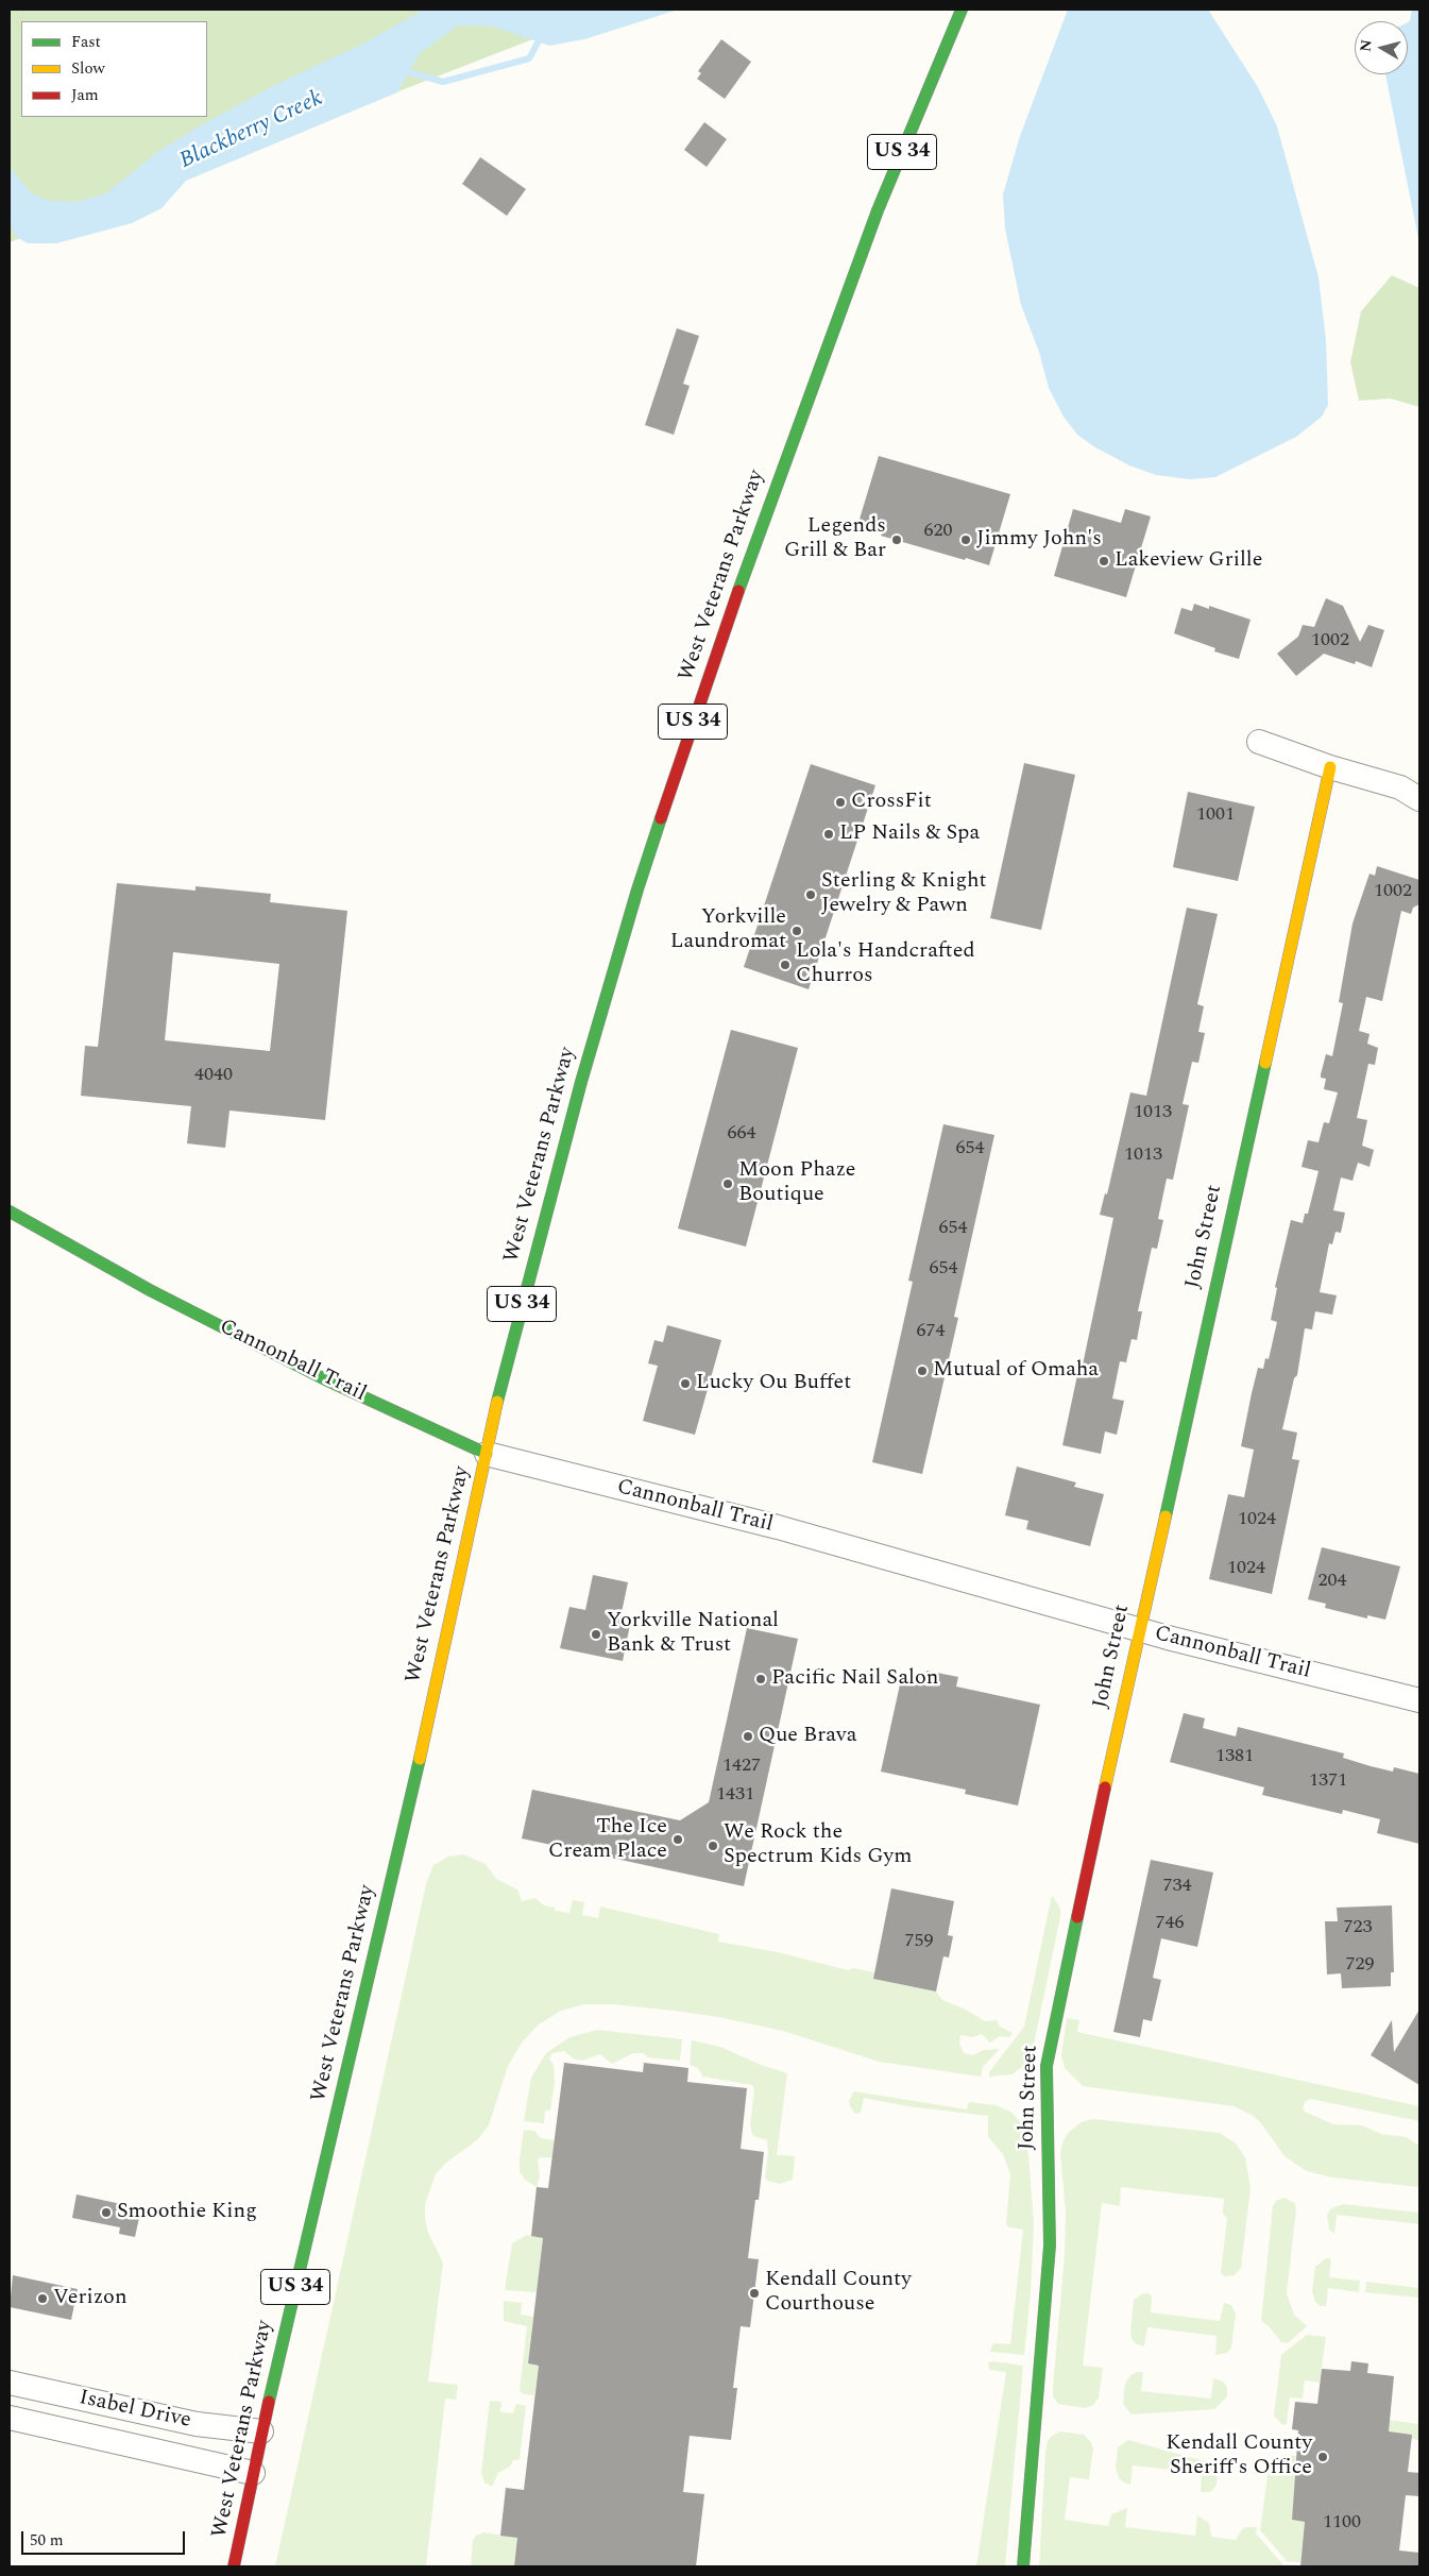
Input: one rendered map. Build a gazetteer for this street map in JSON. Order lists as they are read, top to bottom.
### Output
{
  "streets": {
    "main road": [
      "US 34",
      "West Veterans Parkway",
      "John Street",
      "Cannonball Trail"
    ],
    "street": ["Isabel Drive"]
  },
  "crossings": [
    ["West Veterans Parkway", "Cannonball Trail"],
    ["West Veterans Parkway", "Isabel Drive"],
    ["John Street", "Cannonball Trail"]
  ],
  "water": ["Blackberry Creek"],
  "places": [
    "Legends Grill & Bar",
    "Jimmy John's",
    "Lakeview Grille",
    "CrossFit",
    "LP Nails & Spa",
    "Sterling & Knight Jewelry & Pawn",
    "Yorkville Laundromat",
    "Lola's Handcrafted Churros",
    "Moon Phaze Boutique",
    "Mutual of Omaha",
    "Lucky Ou Buffet",
    "Yorkville National Bank & Trust",
    "Pacific Nail Salon",
    "Que Brava",
    "The Ice Cream Place",
    "We Rock the Spectrum Kids Gym",
    "Smoothie King",
    "Kendall County Courthouse",
    "Verizon",
    "Kendall County Sheriff's Office"
  ],
  "house_numbers": [
    "620",
    "1002",
    "1001",
    "1002",
    "4040",
    "1013",
    "664",
    "654",
    "1013",
    "654",
    "654",
    "674",
    "1024",
    "1024",
    "204",
    "1381",
    "1427",
    "1371",
    "1431",
    "734",
    "746",
    "723",
    "759",
    "729",
    "1100"
  ],
  "legend": ["Fast", "Slow", "Jam"],
  "scale_bar": "50 m",
  "north": "left"
}
